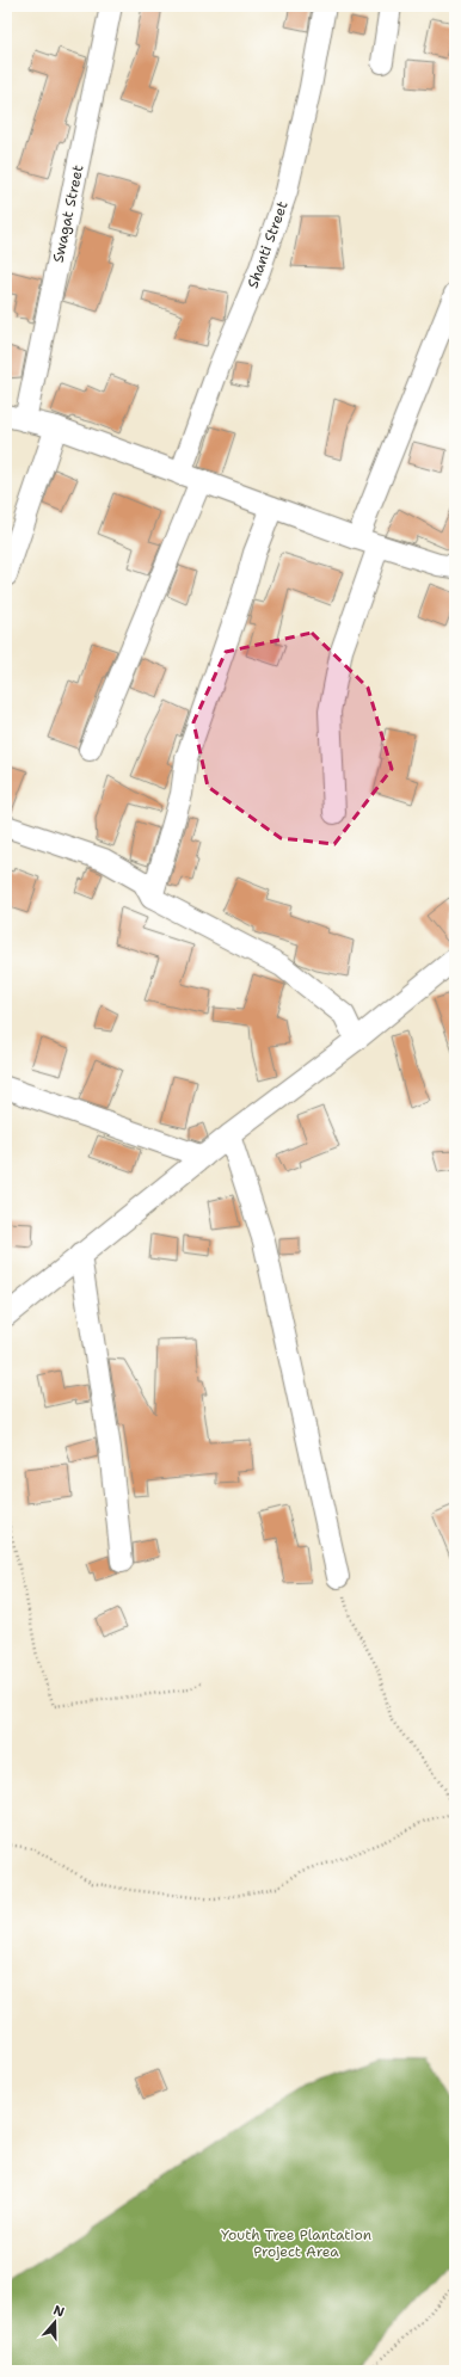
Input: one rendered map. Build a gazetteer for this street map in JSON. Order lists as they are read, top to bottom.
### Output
{
  "streets": {
    "street": ["Swagat Street", "Shanti Street"]
  },
  "parks": ["Youth Tree Plantation Project Area"],
  "north": "top"
}
